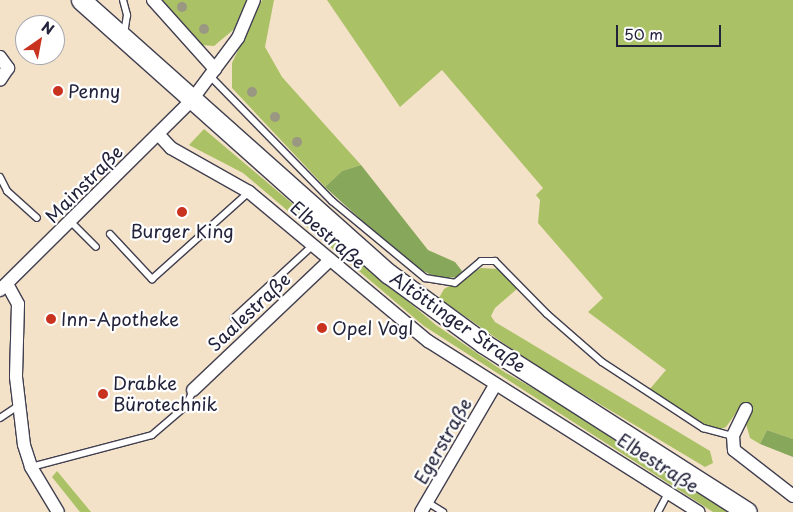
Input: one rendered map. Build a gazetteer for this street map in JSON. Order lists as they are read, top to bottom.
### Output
{
  "streets": {
    "main road": ["Altöttinger Straße"],
    "street": [
      "Mainstraße",
      "Elbestraße",
      "Saalestraße",
      "Egerstraße"
    ]
  },
  "crossings": [
    ["Mainstraße", "Elbestraße"],
    ["Mainstraße", "Altöttinger Straße"],
    ["Elbestraße", "Saalestraße"],
    ["Elbestraße", "Egerstraße"]
  ],
  "places": [
    "Penny",
    "Burger King",
    "Inn-Apotheke",
    "Opel Vogl",
    "Drabke Bürotechnik"
  ],
  "scale_bar": "50 m",
  "north": "top right"
}
